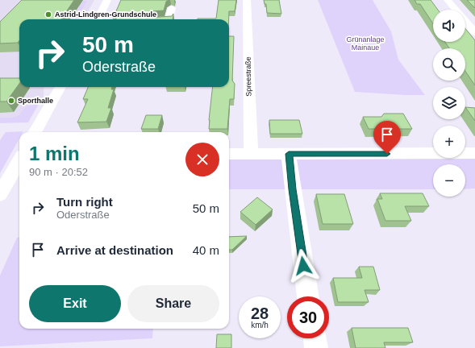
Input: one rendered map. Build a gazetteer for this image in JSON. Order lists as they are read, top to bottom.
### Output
{
  "streets": {
    "street": ["Spreestraße"]
  },
  "parks": ["Grünanlage Mainaue"],
  "places": ["Astrid-Lindgren-Grundschule", "Sporthalle"],
  "page": {
    "map_buttons": ["+", "−"],
    "turn": ["50 m", "Oderstraße"],
    "heading": ["1 min", "90 m · 20:52"],
    "list": [
      {
        "name": "Turn right",
        "note": "Oderstraße",
        "value": "50 m"
      },
      {
        "name": "Arrive at destination",
        "value": "40 m"
      }
    ],
    "buttons": ["Exit", "Share"],
    "speed": "28 km/h",
    "limit": "30"
  }
}
